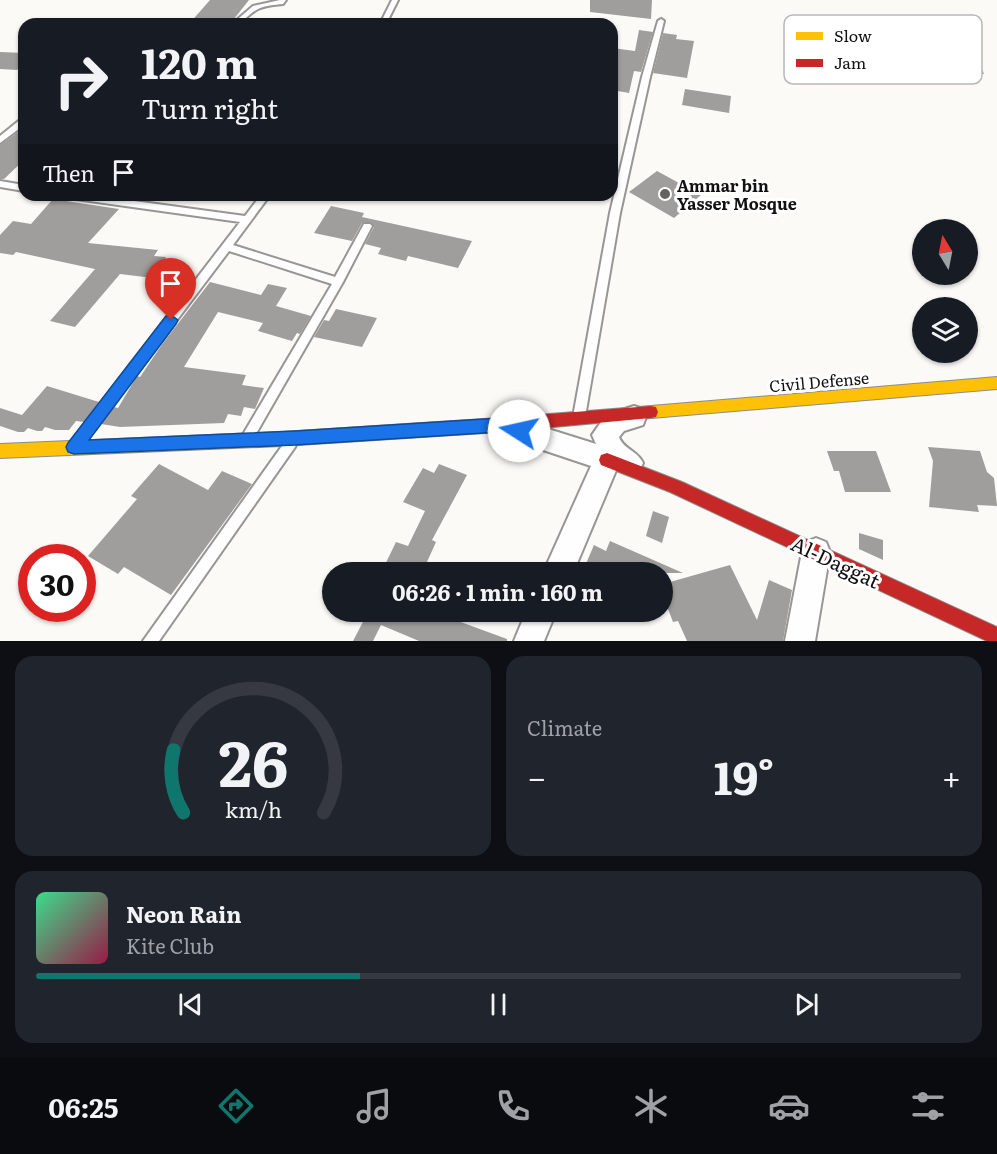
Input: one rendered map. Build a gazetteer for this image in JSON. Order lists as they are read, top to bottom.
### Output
{
  "streets": {
    "street": ["Civil Defense", "Al-Daggat"]
  },
  "crossings": [
    ["Civil Defense", "Al-Daggat"]
  ],
  "places": ["Ammar bin Yasser Mosque"],
  "legend": ["Slow", "Jam"],
  "north": "top",
  "page": {
    "turn": ["120 m", "Turn right"],
    "then": "Then",
    "limit": "30",
    "trip": "06:26 · 1 min · 160 m",
    "tile": "Climate",
    "heat": ["−", "19°", "+"],
    "song": ["Neon Rain", "Kite Club"],
    "tabs": "06:25",
    "gauge": ["26", "km/h"]
  }
}
